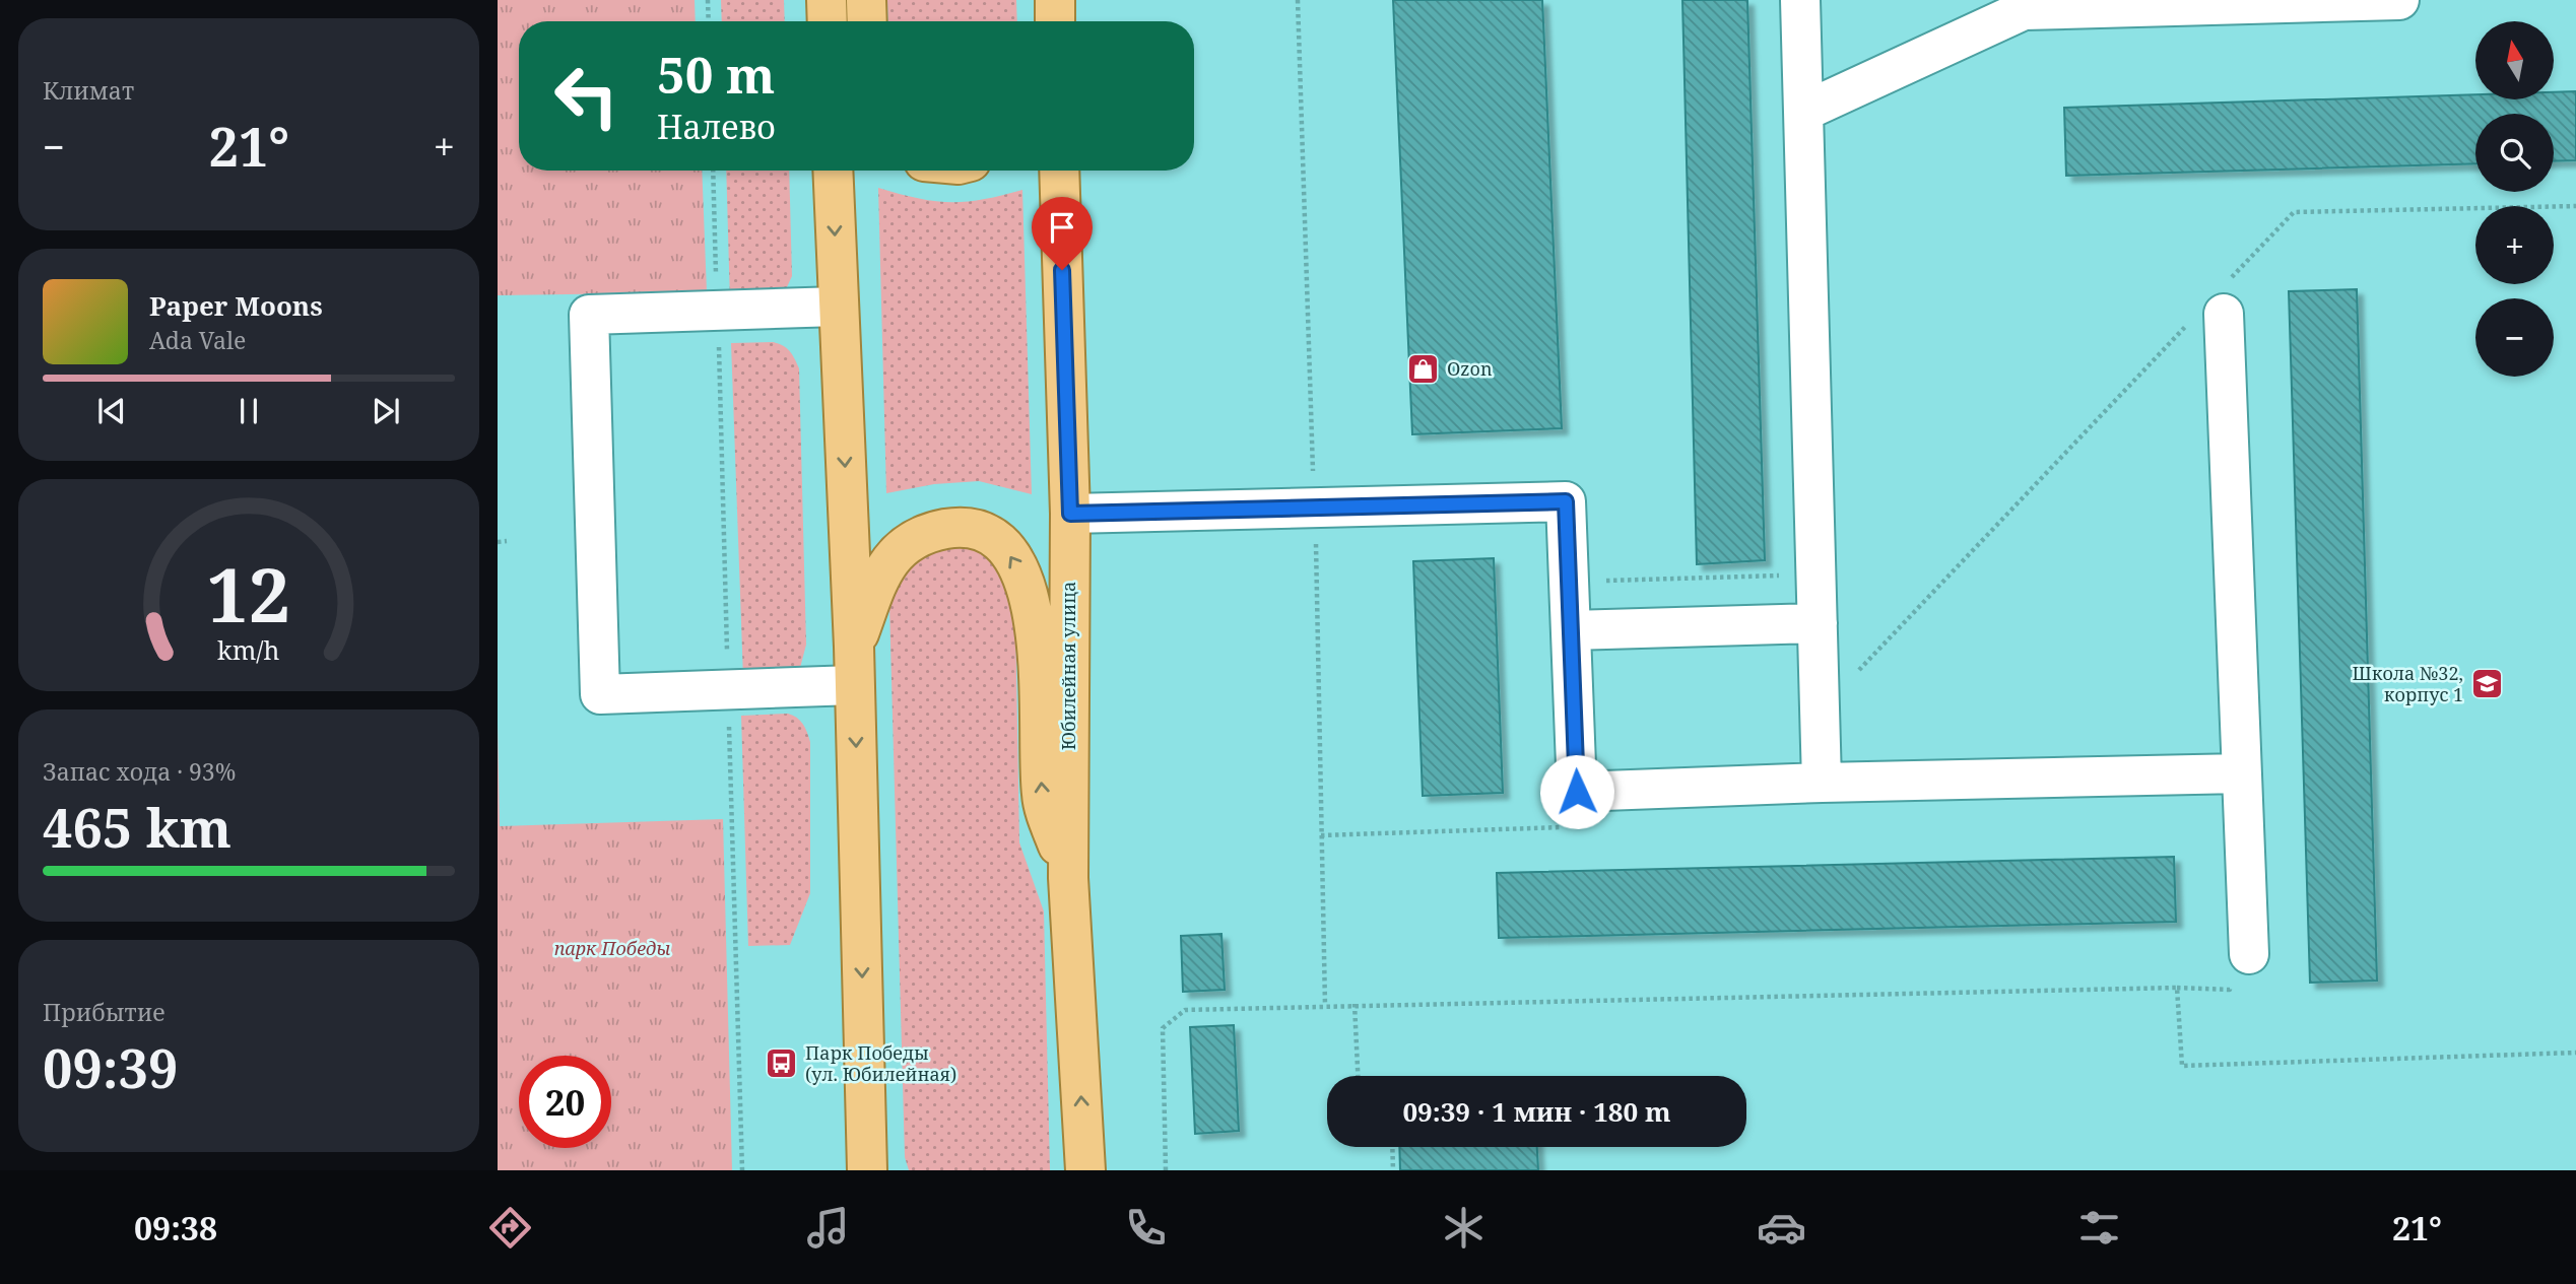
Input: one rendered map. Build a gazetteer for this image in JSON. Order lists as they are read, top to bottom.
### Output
{
  "streets": {
    "main road": ["Юбилейная улица"]
  },
  "parks": ["парк Победы"],
  "places": {
    "shop": ["Ozon"],
    "school or university": ["Школа №32, корпус 1"],
    "bus stop": ["Парк Победы (ул. Юбилейная)"]
  },
  "north": "top",
  "page": {
    "tile": [
      "Климат",
      ["Запас хода · 93%", "465 km"],
      ["Прибытие", "09:39"]
    ],
    "map_buttons": ["+", "−"],
    "turn": ["50 m", "Налево"],
    "heat": ["−", "21°", "+"],
    "song": ["Paper Moons", "Ada Vale"],
    "limit": "20",
    "trip": "09:39 · 1 мин · 180 m",
    "tabs": ["09:38", "21°"],
    "gauge": ["12", "km/h"]
  }
}
